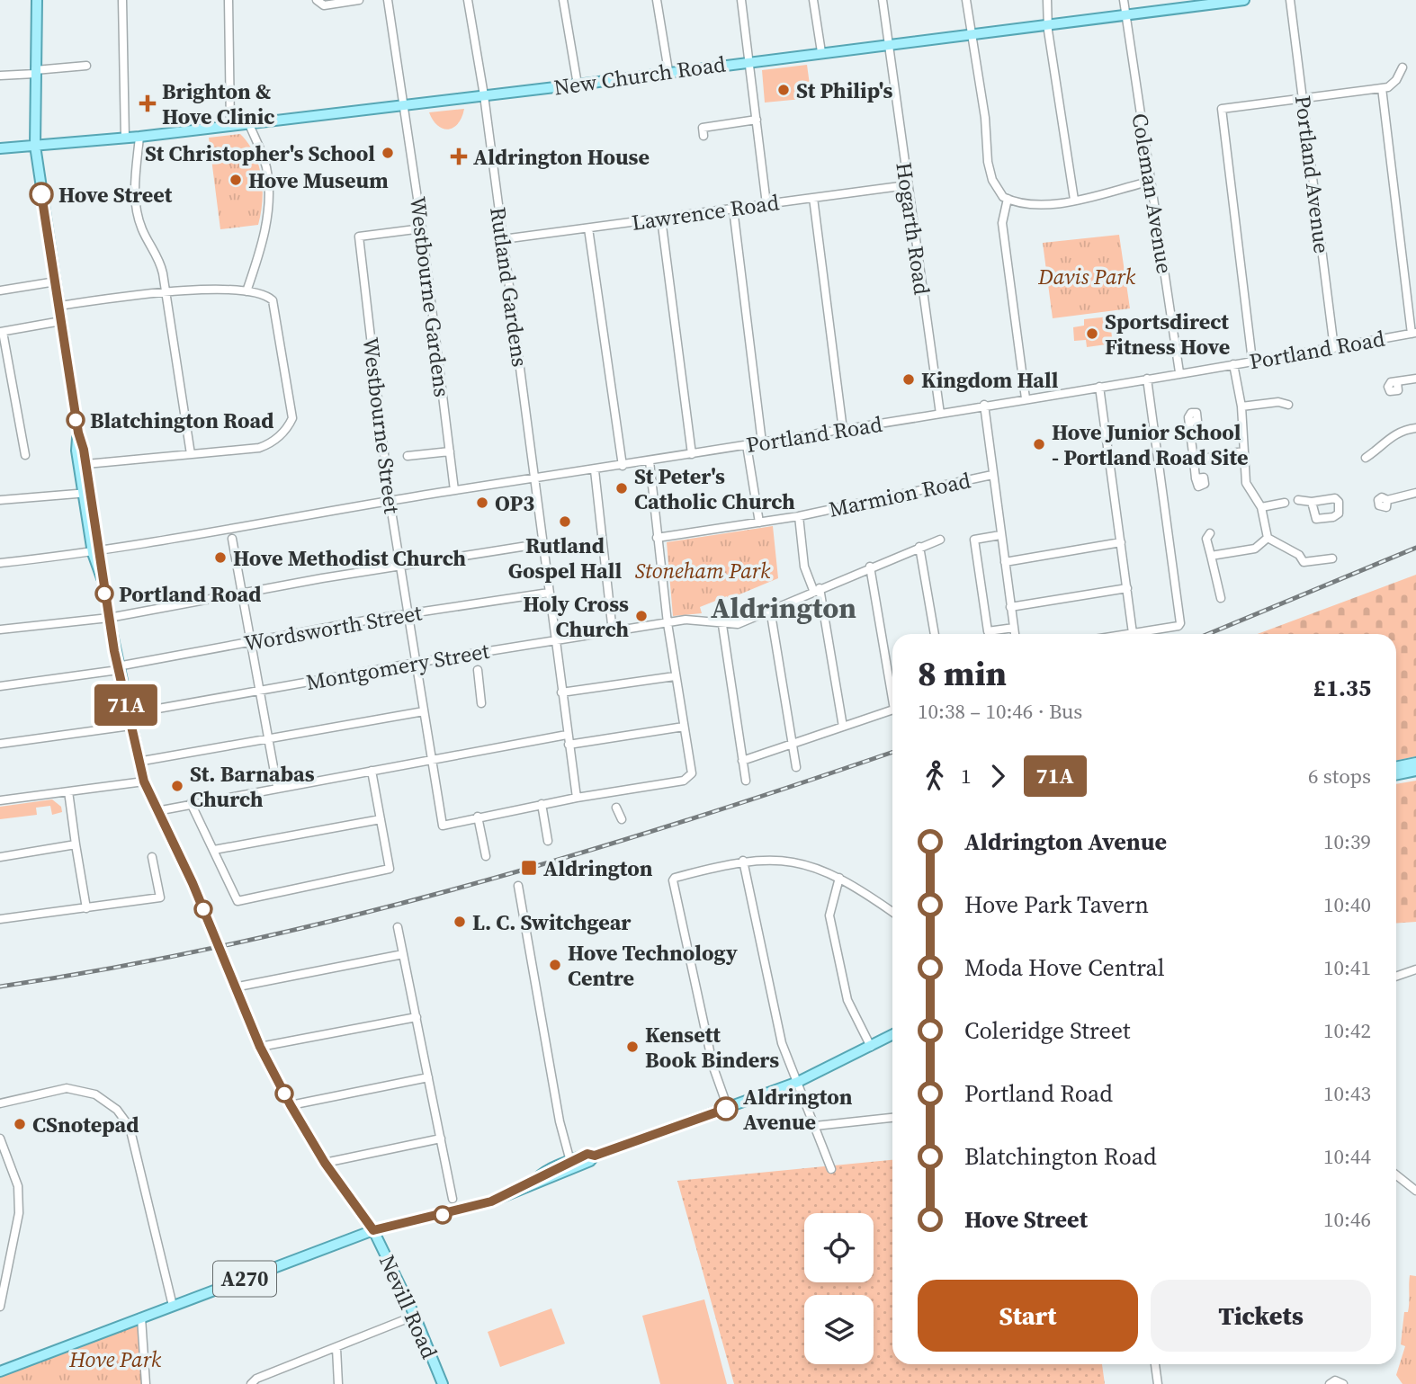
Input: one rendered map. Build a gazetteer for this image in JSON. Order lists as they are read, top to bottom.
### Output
{
  "streets": {
    "main road": ["New Church Road", "A270", "Nevill Road"],
    "street": [
      "Portland Avenue",
      "Coleman Avenue",
      "Lawrence Road",
      "Hogarth Road",
      "Rutland Gardens",
      "Westbourne Gardens",
      "Portland Road",
      "Westbourne Street",
      "Marmion Road",
      "Wordsworth Street",
      "Montgomery Street"
    ]
  },
  "crossings": [
    ["New Church Road", "Coleman Avenue"],
    ["New Church Road", "Hogarth Road"],
    ["New Church Road", "Rutland Gardens"],
    ["New Church Road", "Westbourne Gardens"],
    ["Portland Avenue", "Portland Road"],
    ["Coleman Avenue", "Portland Road"],
    ["Lawrence Road", "Hogarth Road"],
    ["Lawrence Road", "Rutland Gardens"],
    ["Hogarth Road", "Portland Road"],
    ["Rutland Gardens", "Portland Road"],
    ["Rutland Gardens", "Wordsworth Street"],
    ["Rutland Gardens", "Montgomery Street"],
    ["Westbourne Gardens", "Portland Road"],
    ["Westbourne Gardens", "Westbourne Street"],
    ["Portland Road", "Westbourne Street"],
    ["Portland Road", "Nevill Road"],
    ["Westbourne Street", "Wordsworth Street"],
    ["Westbourne Street", "Montgomery Street"],
    ["Wordsworth Street", "Nevill Road"],
    ["Montgomery Street", "Nevill Road"],
    ["A270", "Nevill Road"]
  ],
  "districts": ["Aldrington"],
  "parks": ["Davis Park", "Stoneham Park", "Hove Park"],
  "places": {
    "other": [
      "St Philip's",
      "St Christopher's School",
      "Hove Museum",
      "Hove Street",
      "Sportsdirect Fitness Hove",
      "Kingdom Hall",
      "Blatchington Road",
      "Hove Junior School - Portland Road Site",
      "St Peter's Catholic Church",
      "OP3",
      "Rutland Gospel Hall",
      "Hove Methodist Church",
      "Portland Road",
      "Holy Cross Church",
      "St. Barnabas Church",
      "L. C. Switchgear",
      "Hove Technology Centre",
      "Kensett Book Binders",
      "Aldrington Avenue",
      "CSnotepad"
    ],
    "health": ["Brighton & Hove Clinic", "Aldrington House"],
    "transit": ["Aldrington"]
  },
  "lines": ["bus line 71A"],
  "page": {
    "on_map": "71A",
    "heading": ["8 min", "10:38 – 10:46 · Bus", "£1.35"],
    "legs": ["1", "71A", "6 stops"],
    "list": [
      {
        "name": "Aldrington Avenue",
        "value": "10:39"
      },
      {
        "name": "Hove Park Tavern",
        "value": "10:40"
      },
      {
        "name": "Moda Hove Central",
        "value": "10:41"
      },
      {
        "name": "Coleridge Street",
        "value": "10:42"
      },
      {
        "name": "Portland Road",
        "value": "10:43"
      },
      {
        "name": "Blatchington Road",
        "value": "10:44"
      },
      {
        "name": "Hove Street",
        "value": "10:46"
      }
    ],
    "buttons": ["Start", "Tickets"]
  }
}
